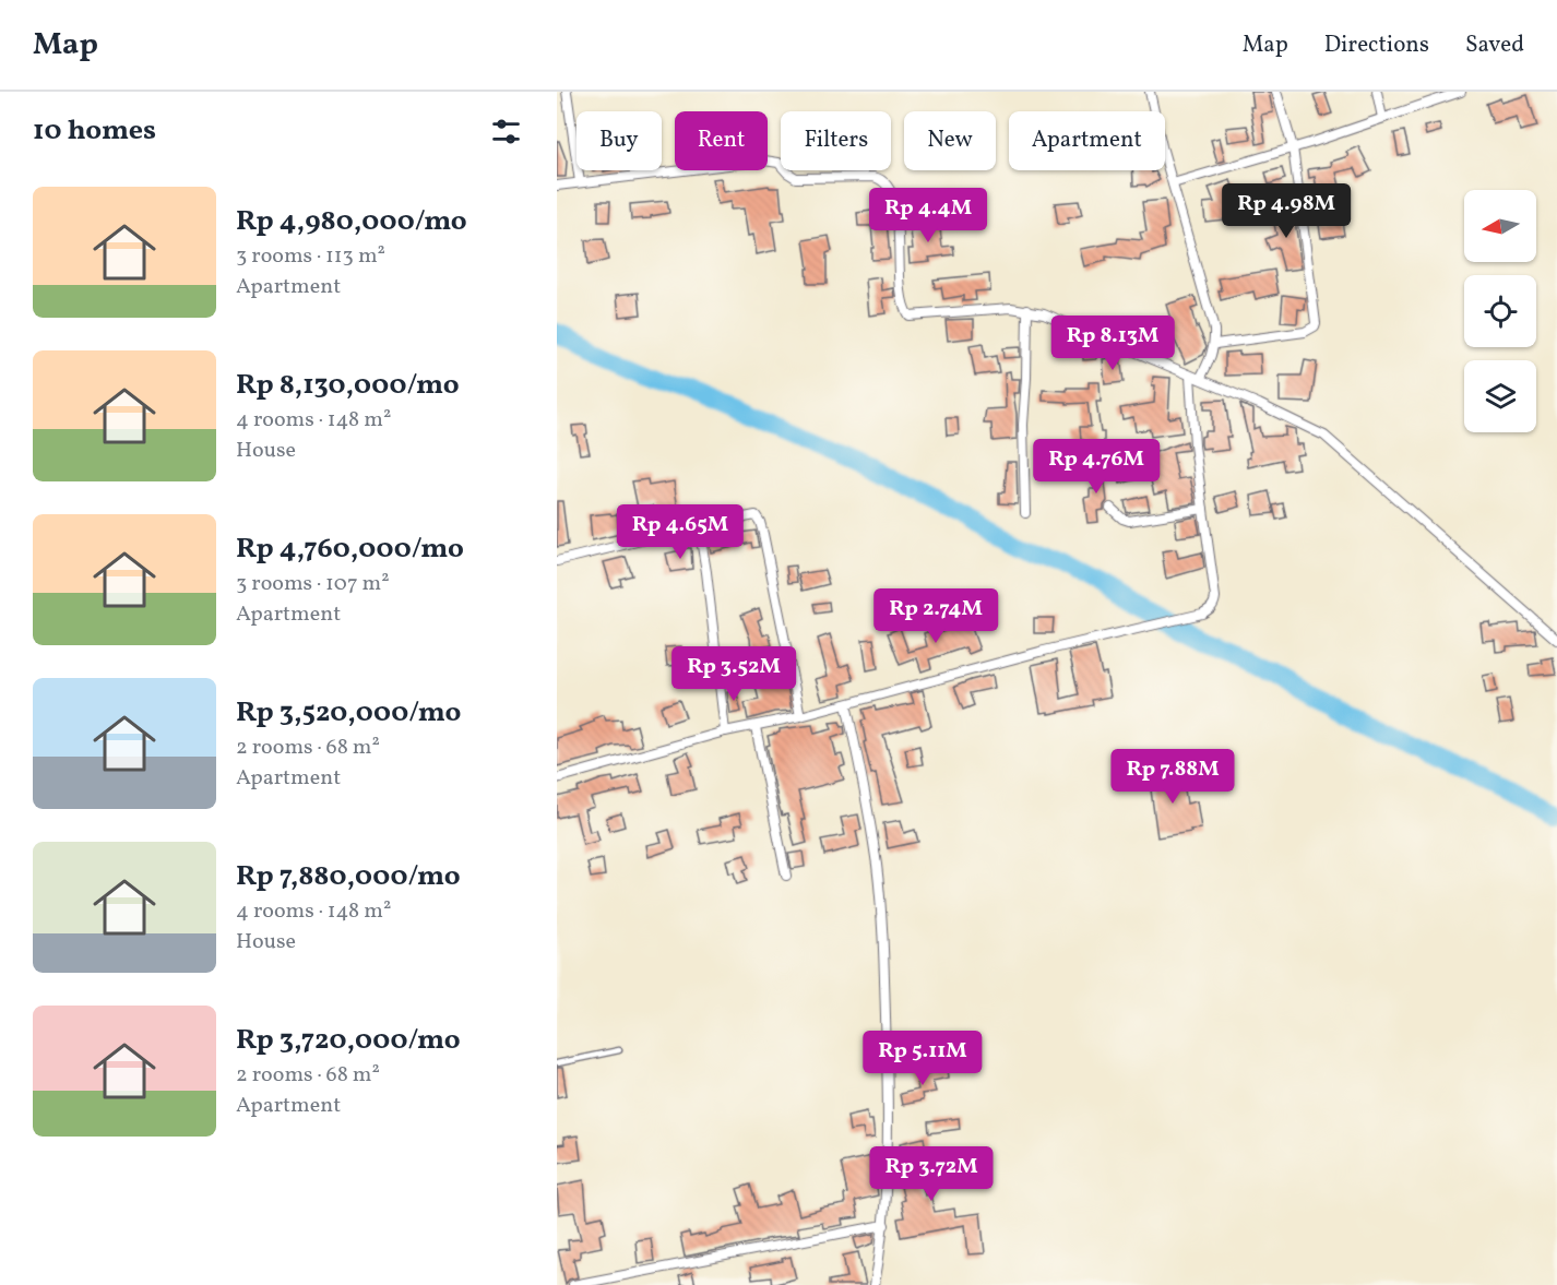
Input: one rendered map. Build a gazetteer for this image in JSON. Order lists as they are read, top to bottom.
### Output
{
  "north": "left",
  "page": {
    "header": "Map",
    "nav": ["Map", "Directions", "Saved"],
    "heading": "10 homes",
    "chip": [
      "Buy",
      "Rent",
      "Filters",
      "New",
      "Apartment"
    ],
    "list": [
      {
        "name": "Rp 4,980,000/mo",
        "note": "3 rooms · 113 m² · Apartment"
      },
      {
        "name": "Rp 8,130,000/mo",
        "note": "4 rooms · 148 m² · House"
      },
      {
        "name": "Rp 4,760,000/mo",
        "note": "3 rooms · 107 m² · Apartment"
      },
      {
        "name": "Rp 3,520,000/mo",
        "note": "2 rooms · 68 m² · Apartment"
      },
      {
        "name": "Rp 7,880,000/mo",
        "note": "4 rooms · 148 m² · House"
      },
      {
        "name": "Rp 3,720,000/mo",
        "note": "2 rooms · 68 m² · Apartment"
      }
    ],
    "price": [
      "Rp 4.98M",
      "Rp 4.4M",
      "Rp 8.13M",
      "Rp 4.76M",
      "Rp 4.65M",
      "Rp 2.74M",
      "Rp 3.52M",
      "Rp 7.88M",
      "Rp 5.11M",
      "Rp 3.72M"
    ]
  }
}
